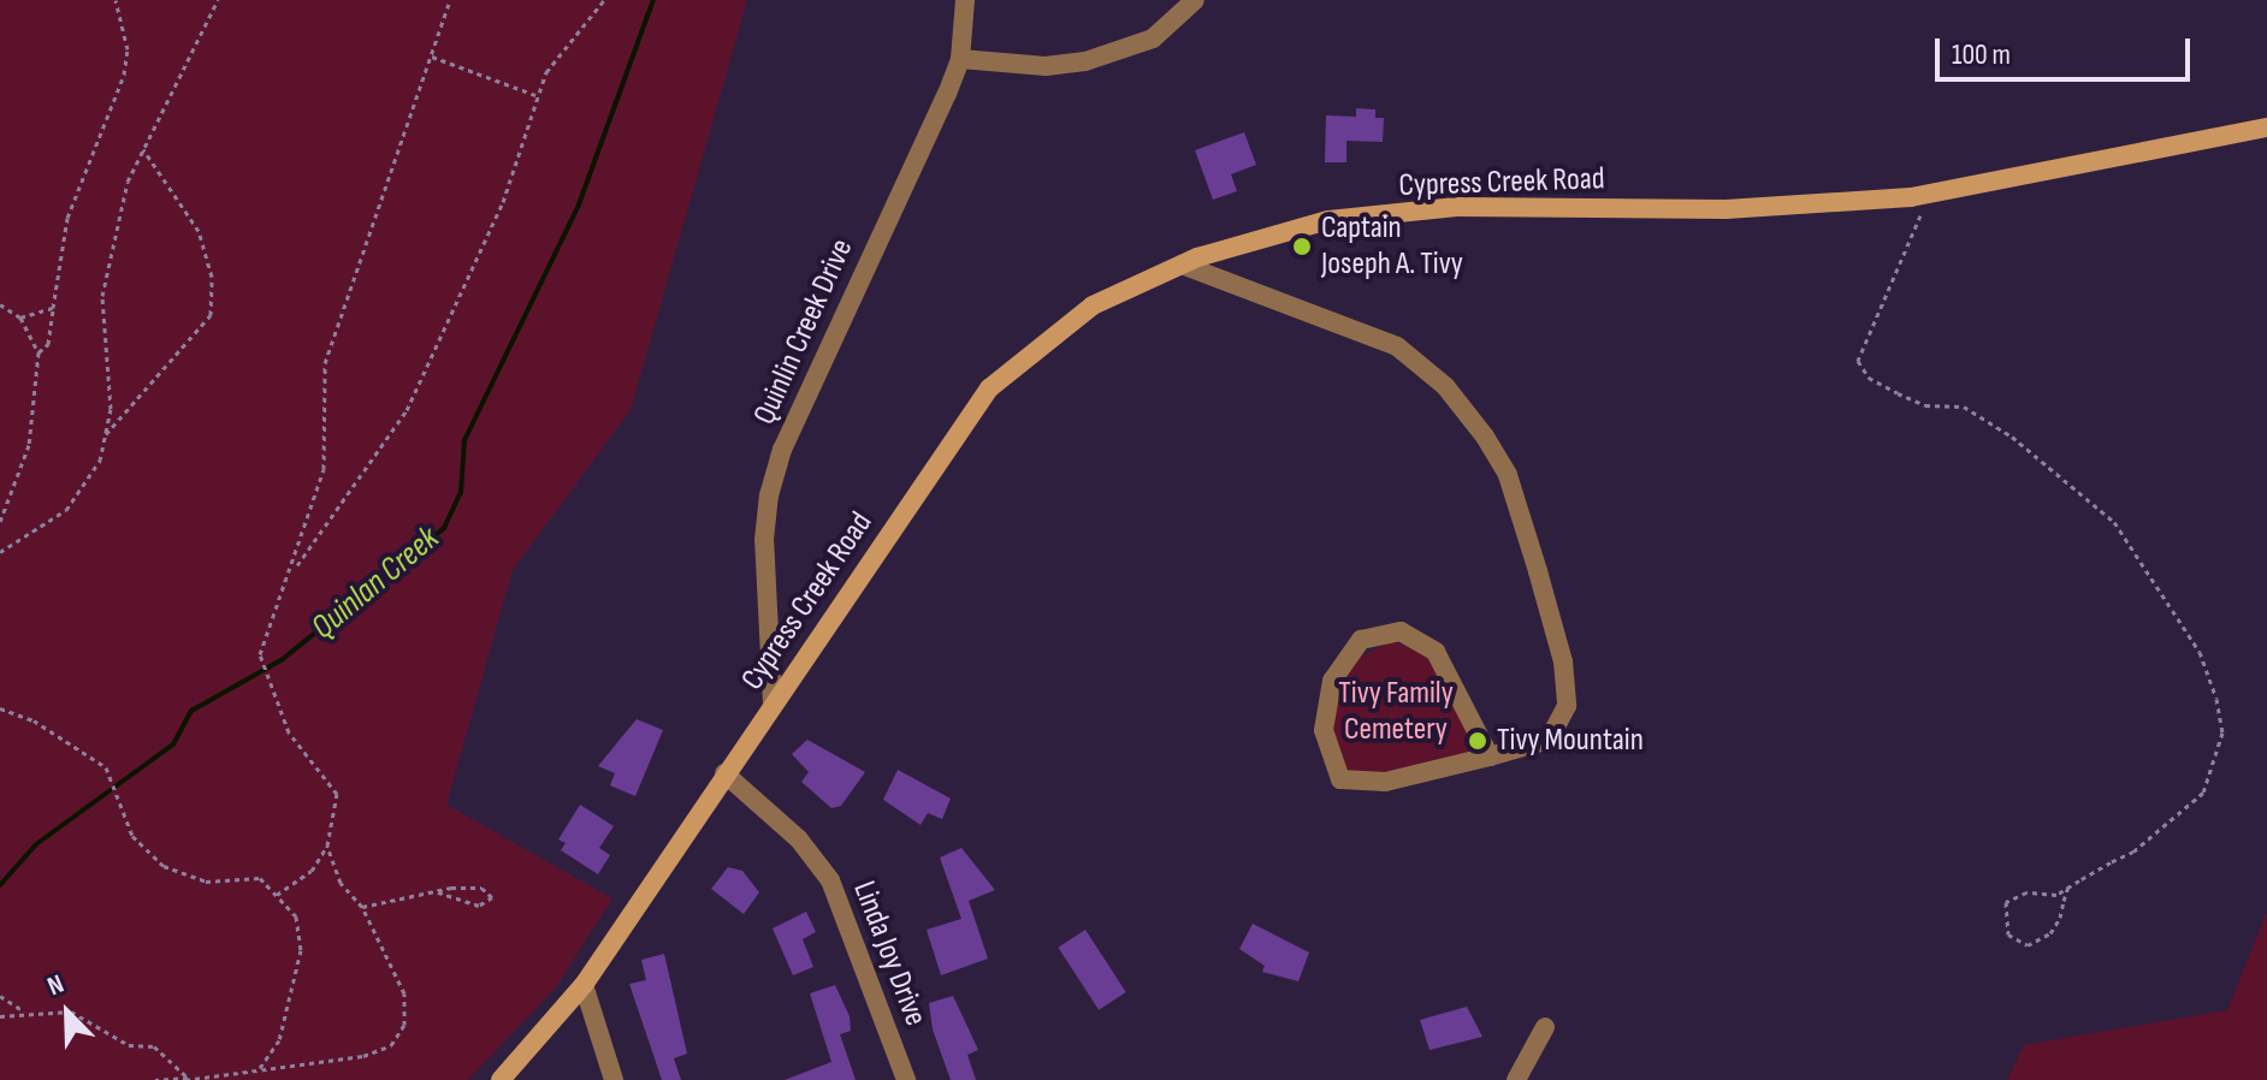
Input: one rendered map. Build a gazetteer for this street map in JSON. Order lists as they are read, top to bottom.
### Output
{
  "streets": {
    "main road": ["Cypress Creek Road"],
    "street": ["Quinlin Creek Drive", "Linda Joy Drive"]
  },
  "crossings": [
    ["Cypress Creek Road", "Quinlin Creek Drive"],
    ["Cypress Creek Road", "Linda Joy Drive"]
  ],
  "water": ["Quinlan Creek"],
  "parks": ["Tivy Family Cemetery"],
  "places": ["Captain Joseph A. Tivy", "Tivy Mountain"],
  "scale_bar": "100 m",
  "north": "top left"
}
